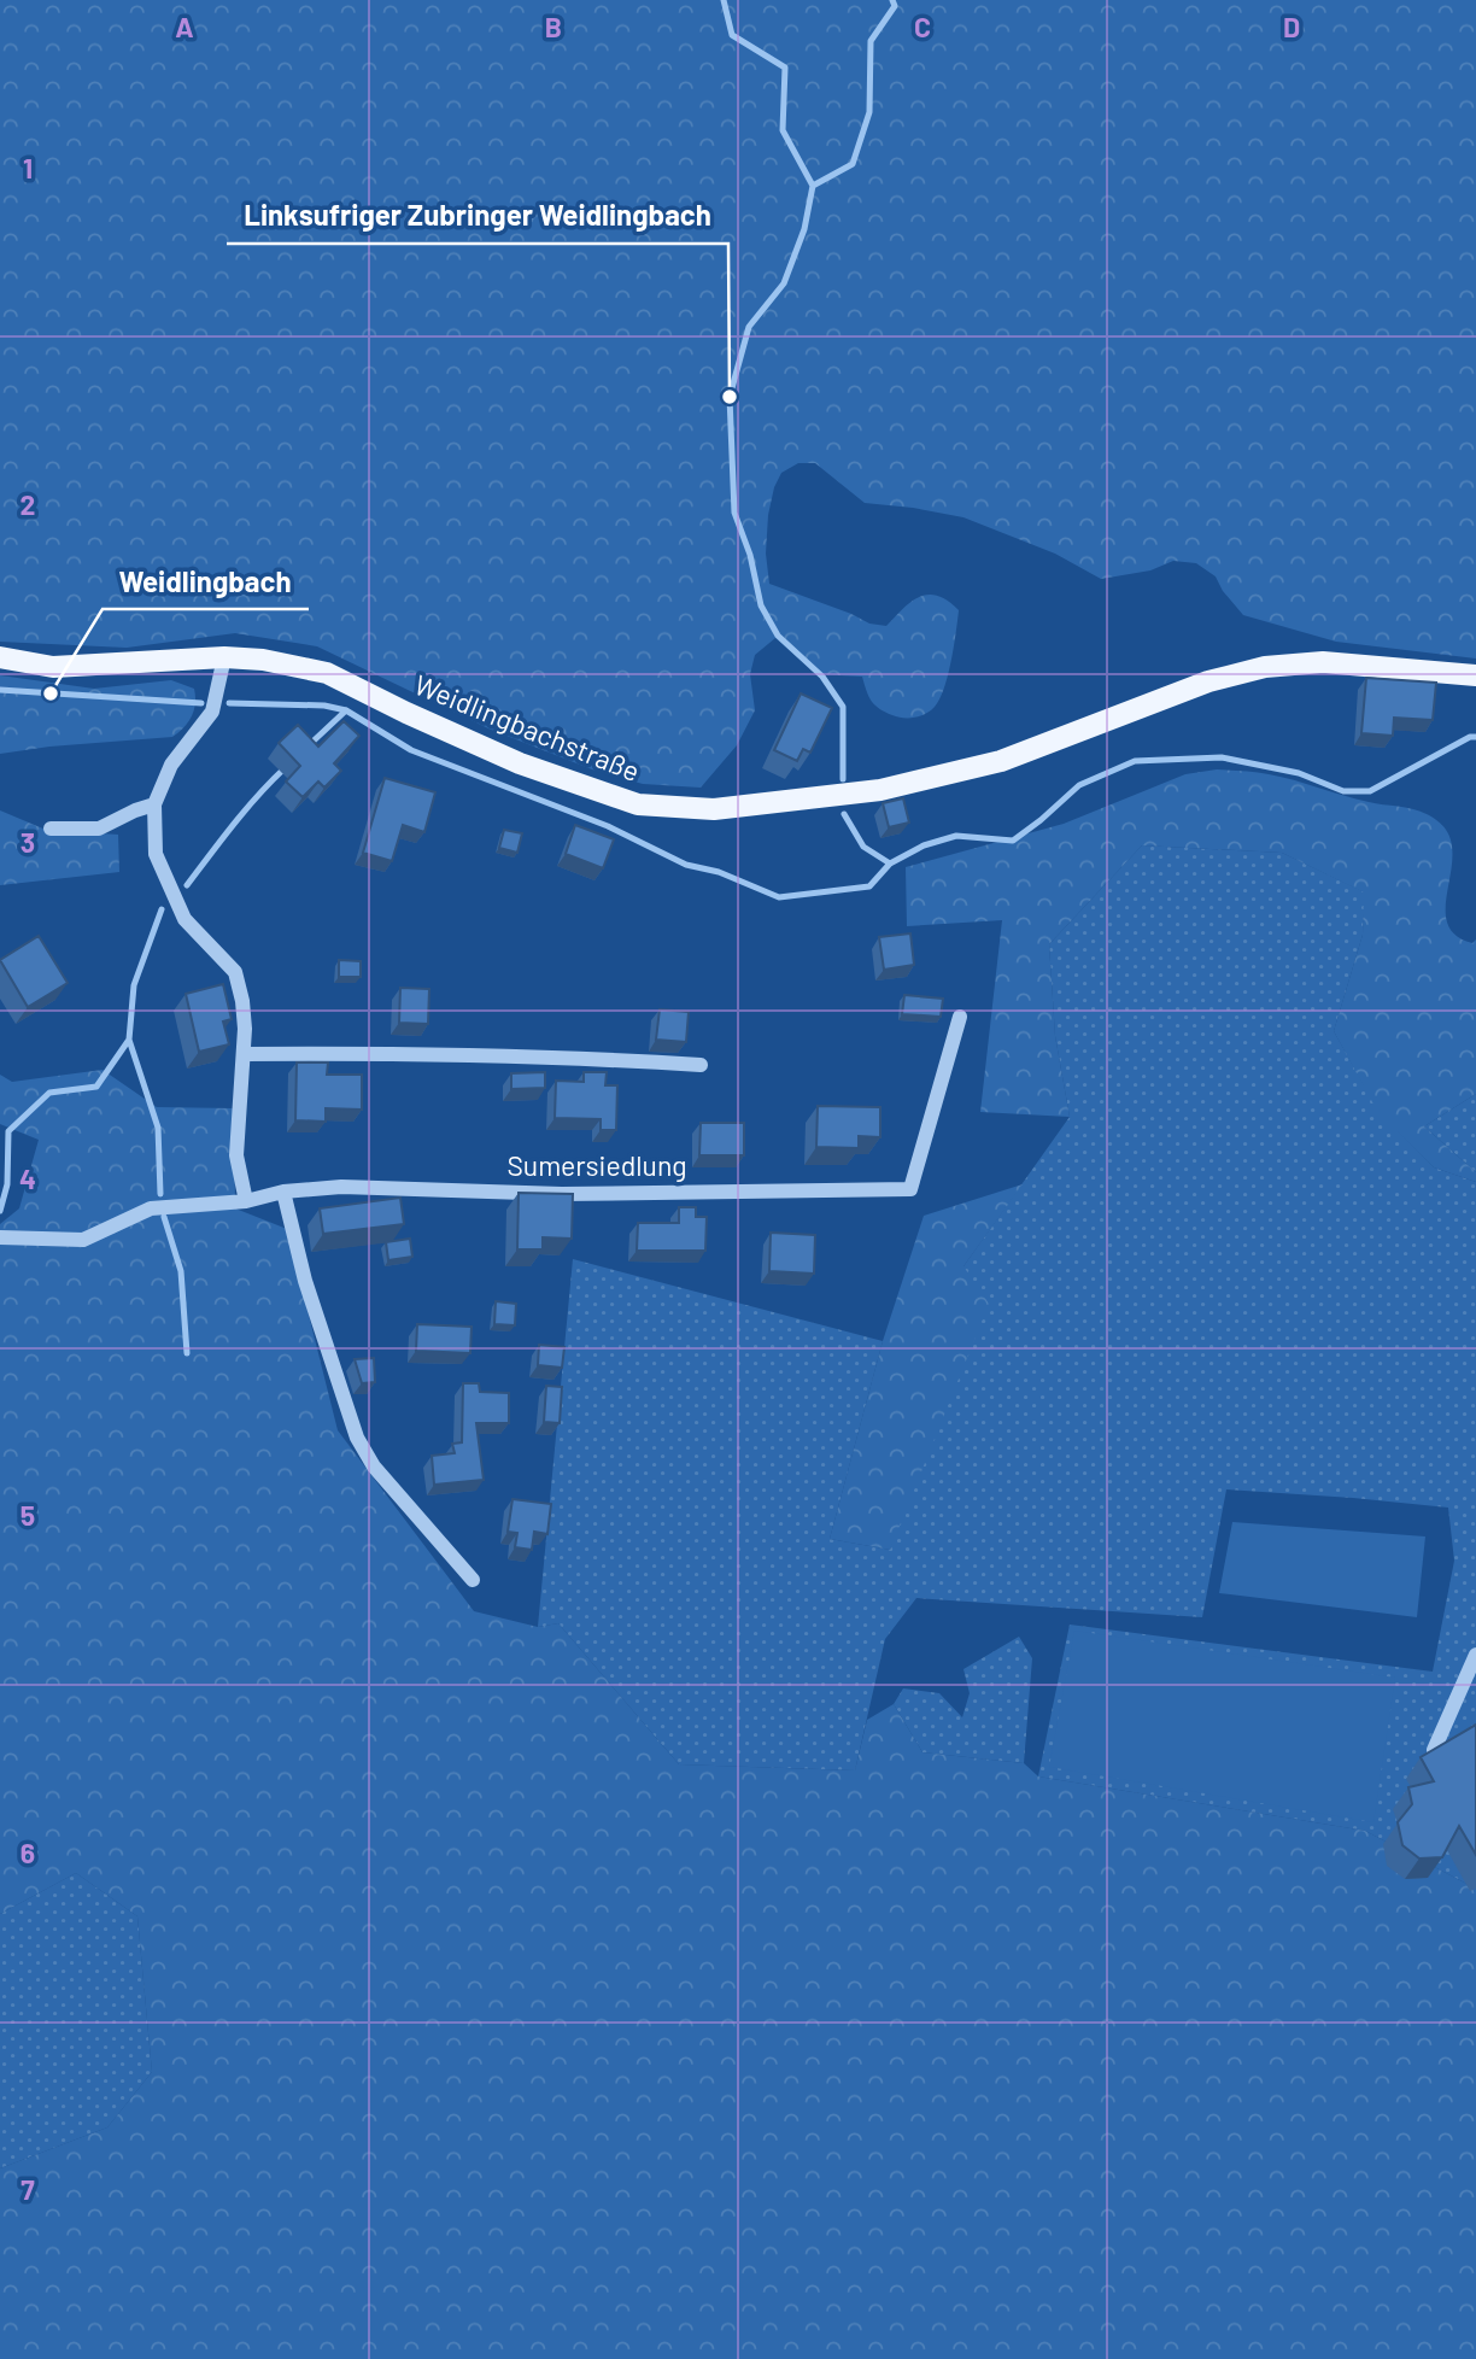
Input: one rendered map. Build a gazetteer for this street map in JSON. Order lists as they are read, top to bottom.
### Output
{
  "streets": {
    "main road": ["Weidlingbachstraße"],
    "street": ["Sumersiedlung"]
  },
  "places": ["Linksufriger Zubringer Weidlingbach", "Weidlingbach"],
  "grid": {
    "columns": [
      "A",
      "B",
      "C",
      "D"
    ],
    "rows": [
      "1",
      "2",
      "3",
      "4",
      "5",
      "6",
      "7"
    ]
  }
}
